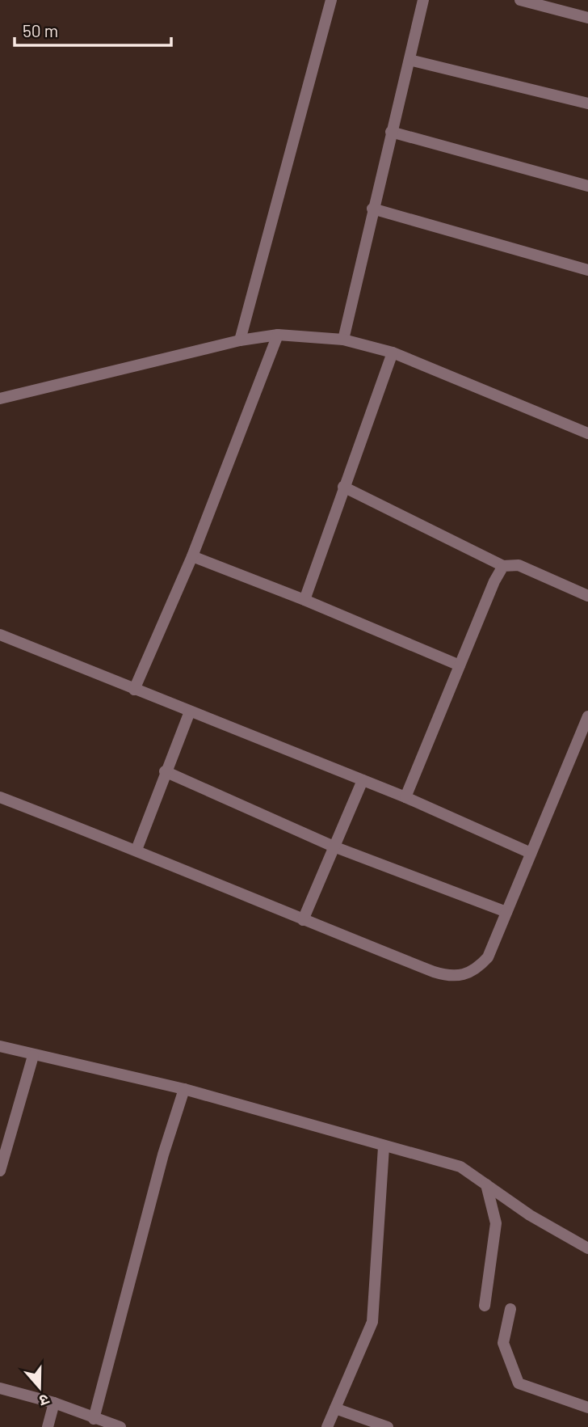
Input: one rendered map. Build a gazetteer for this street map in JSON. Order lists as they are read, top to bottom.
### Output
{
  "scale_bar": "50 m",
  "north": "bottom"
}
